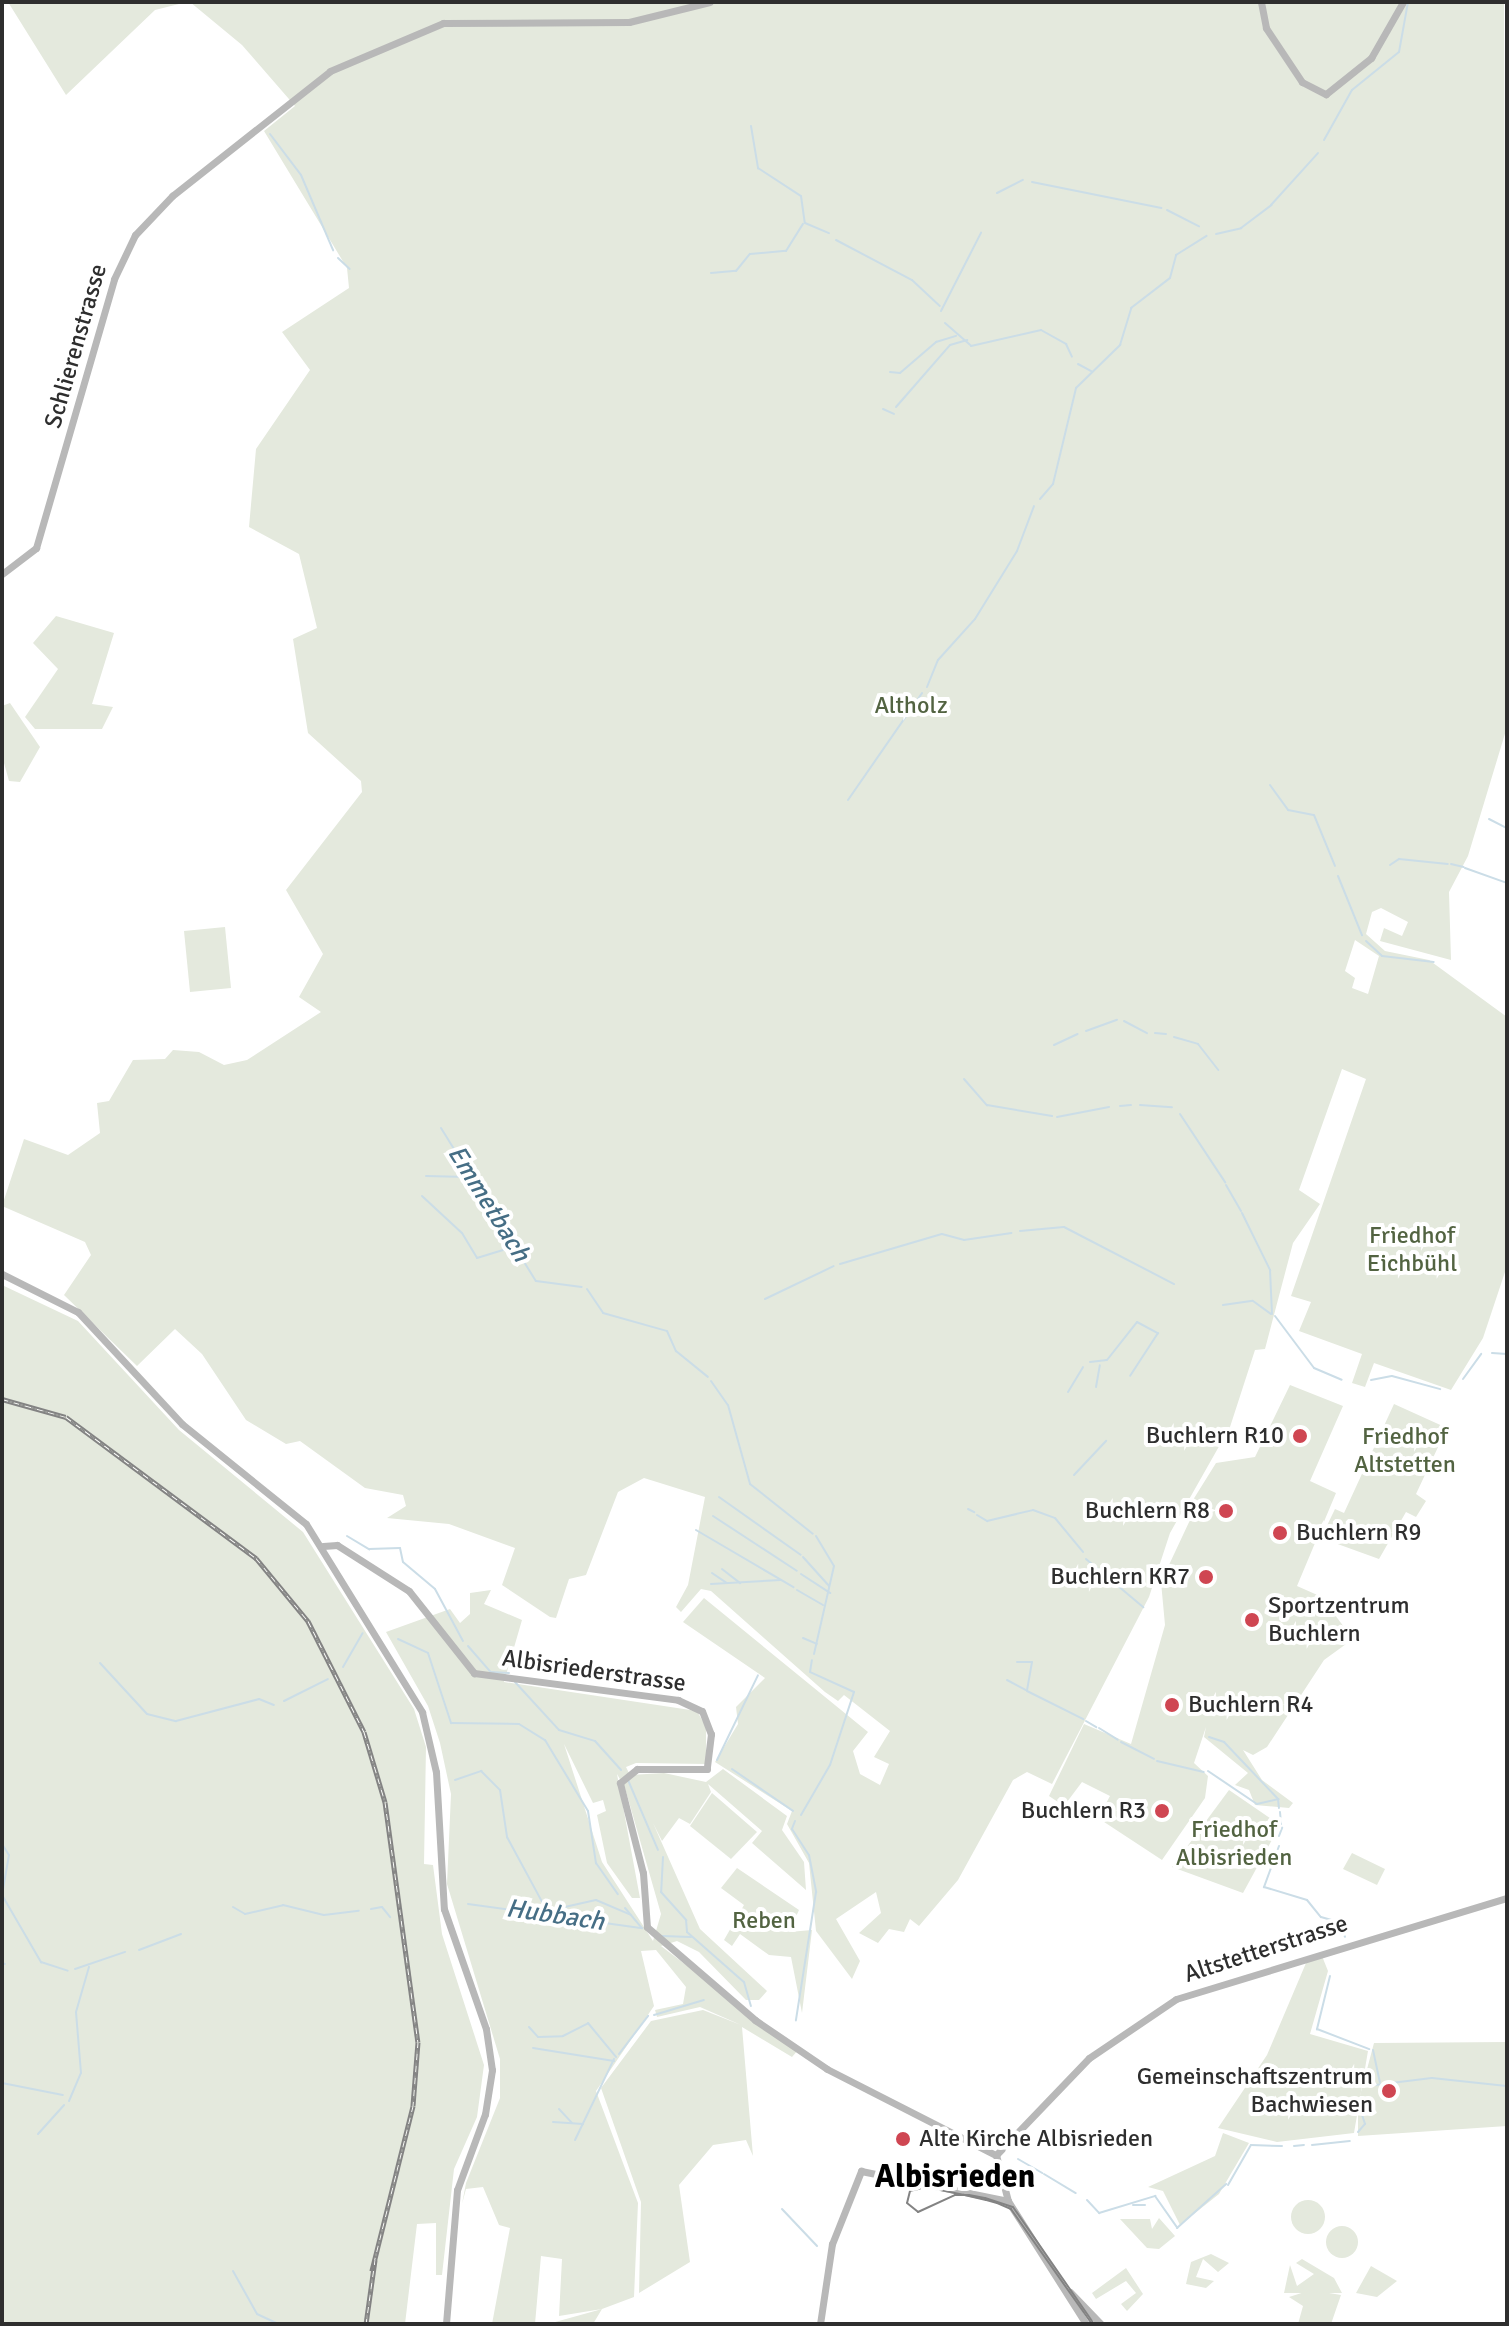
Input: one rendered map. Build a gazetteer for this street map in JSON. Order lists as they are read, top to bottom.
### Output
{
  "streets": {
    "main road": ["Schlierenstrasse", "Albisriederstrasse", "Altstetterstrasse"]
  },
  "crossings": [
    ["Albisriederstrasse", "Altstetterstrasse"]
  ],
  "districts": ["Albisrieden"],
  "water": ["Emmetbach", "Hubbach"],
  "parks": [
    "Altholz",
    "Friedhof Eichbühl",
    "Friedhof Altstetten",
    "Friedhof Albisrieden",
    "Reben"
  ],
  "places": [
    "Buchlern R10",
    "Buchlern R8",
    "Buchlern R9",
    "Buchlern KR7",
    "Sportzentrum Buchlern",
    "Buchlern R4",
    "Buchlern R3",
    "Gemeinschaftszentrum Bachwiesen",
    "Alte Kirche Albisrieden"
  ]
}
